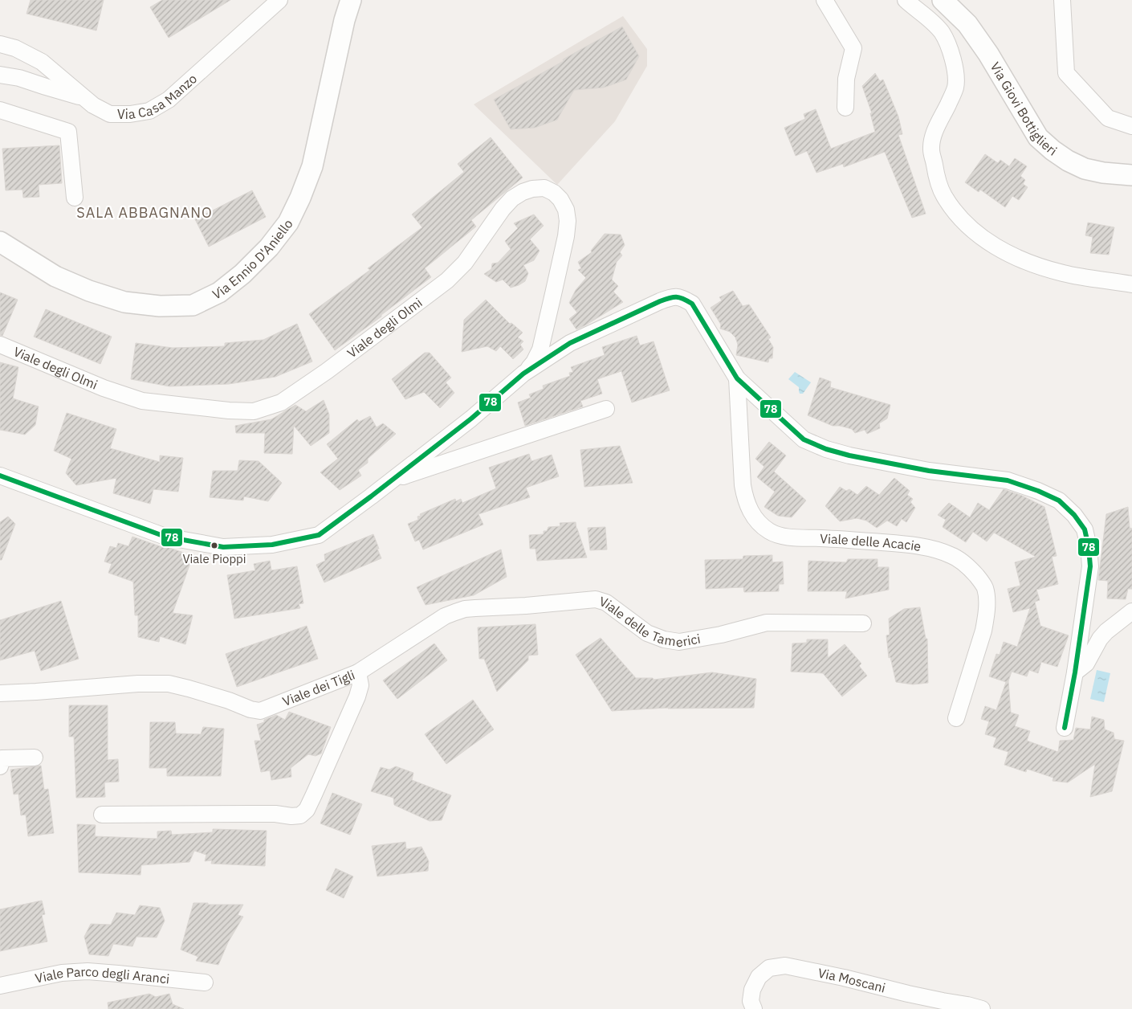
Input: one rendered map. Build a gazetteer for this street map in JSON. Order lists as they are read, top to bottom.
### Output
{
  "streets": {
    "street": [
      "Via Casa Manzo",
      "Via Giovi Bottiglieri",
      "Via Ennio D'Aniello",
      "Viale degli Olmi",
      "Viale delle Acacie",
      "Viale delle Tamerici",
      "Viale dei Tigli",
      "Viale Parco degli Aranci",
      "Via Moscani"
    ]
  },
  "crossings": [
    ["Viale delle Tamerici", "Viale dei Tigli"]
  ],
  "districts": ["SALA ABBAGNANO"],
  "places": ["Viale Pioppi"],
  "lines": ["transit line 78"]
}
